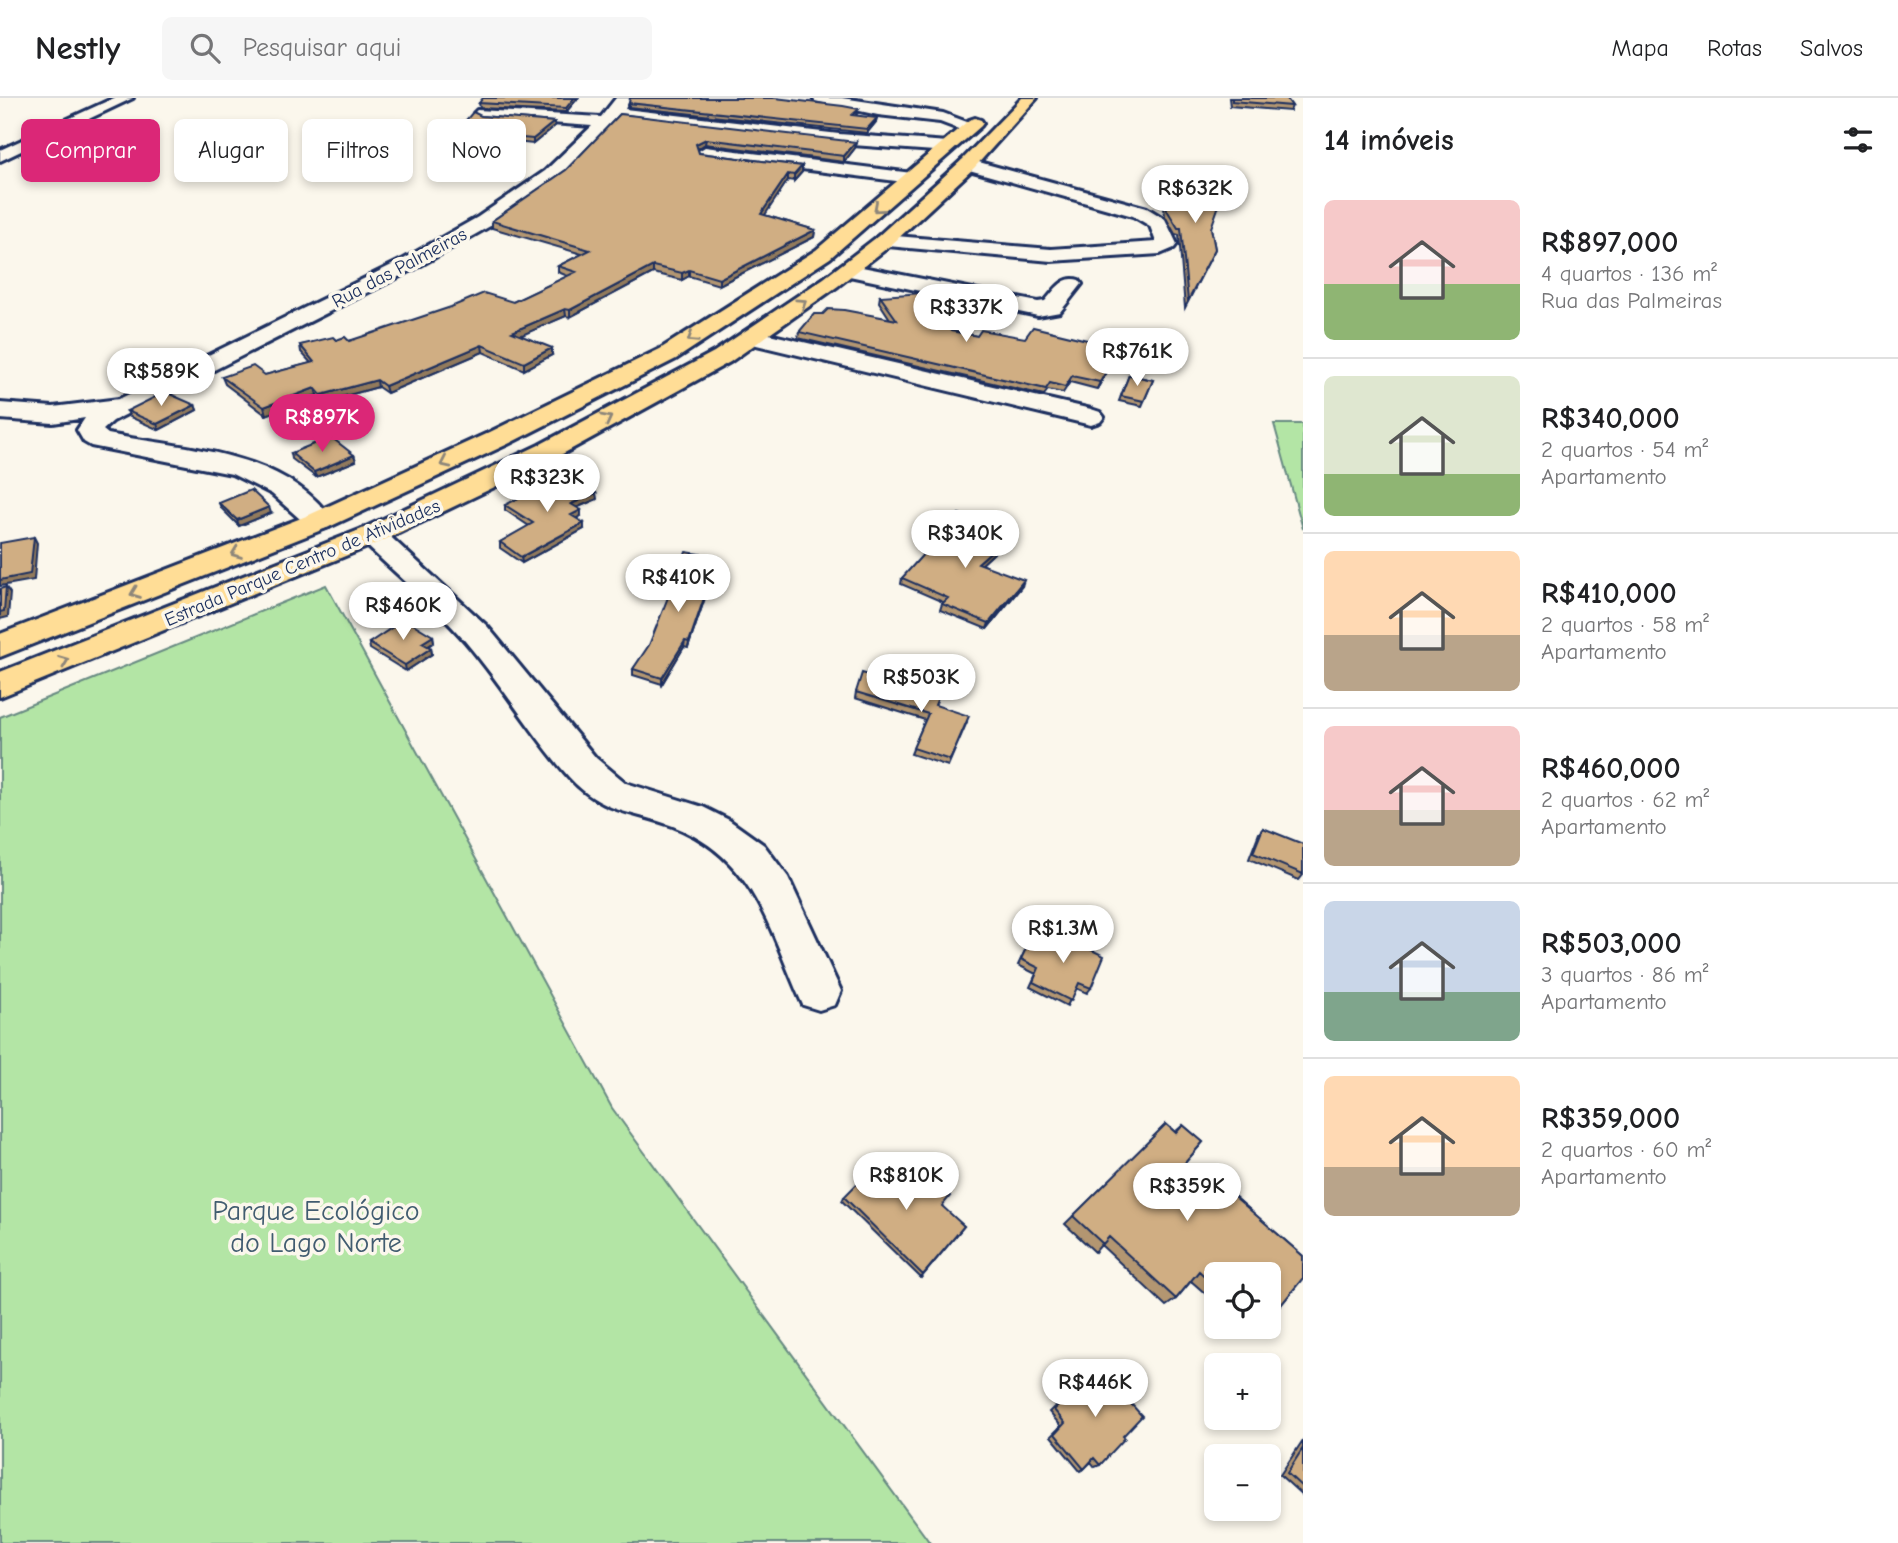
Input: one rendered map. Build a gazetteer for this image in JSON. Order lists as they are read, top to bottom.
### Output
{
  "streets": {
    "main road": ["Estrada Parque Centro de Atividades"],
    "street": ["Rua das Palmeiras"]
  },
  "crossings": [
    ["Rua das Palmeiras", "Estrada Parque Centro de Atividades"]
  ],
  "parks": ["Parque Ecológico do Lago Norte"],
  "page": {
    "header": "Nestly",
    "search": "Pesquisar aqui",
    "nav": ["Mapa", "Rotas", "Salvos"],
    "heading": "14 imóveis",
    "chip": [
      "Comprar",
      "Alugar",
      "Filtros",
      "Novo"
    ],
    "price": [
      "R$632K",
      "R$337K",
      "R$761K",
      "R$589K",
      "R$897K",
      "R$323K",
      "R$340K",
      "R$410K",
      "R$460K",
      "R$503K",
      "R$1.3M",
      "R$810K",
      "R$359K",
      "R$446K"
    ],
    "list": [
      {
        "name": "R$897,000",
        "note": "4 quartos · 136 m² · Rua das Palmeiras"
      },
      {
        "name": "R$340,000",
        "note": "2 quartos · 54 m² · Apartamento"
      },
      {
        "name": "R$410,000",
        "note": "2 quartos · 58 m² · Apartamento"
      },
      {
        "name": "R$460,000",
        "note": "2 quartos · 62 m² · Apartamento"
      },
      {
        "name": "R$503,000",
        "note": "3 quartos · 86 m² · Apartamento"
      },
      {
        "name": "R$359,000",
        "note": "2 quartos · 60 m² · Apartamento"
      }
    ],
    "map_buttons": ["+", "−"]
  }
}
